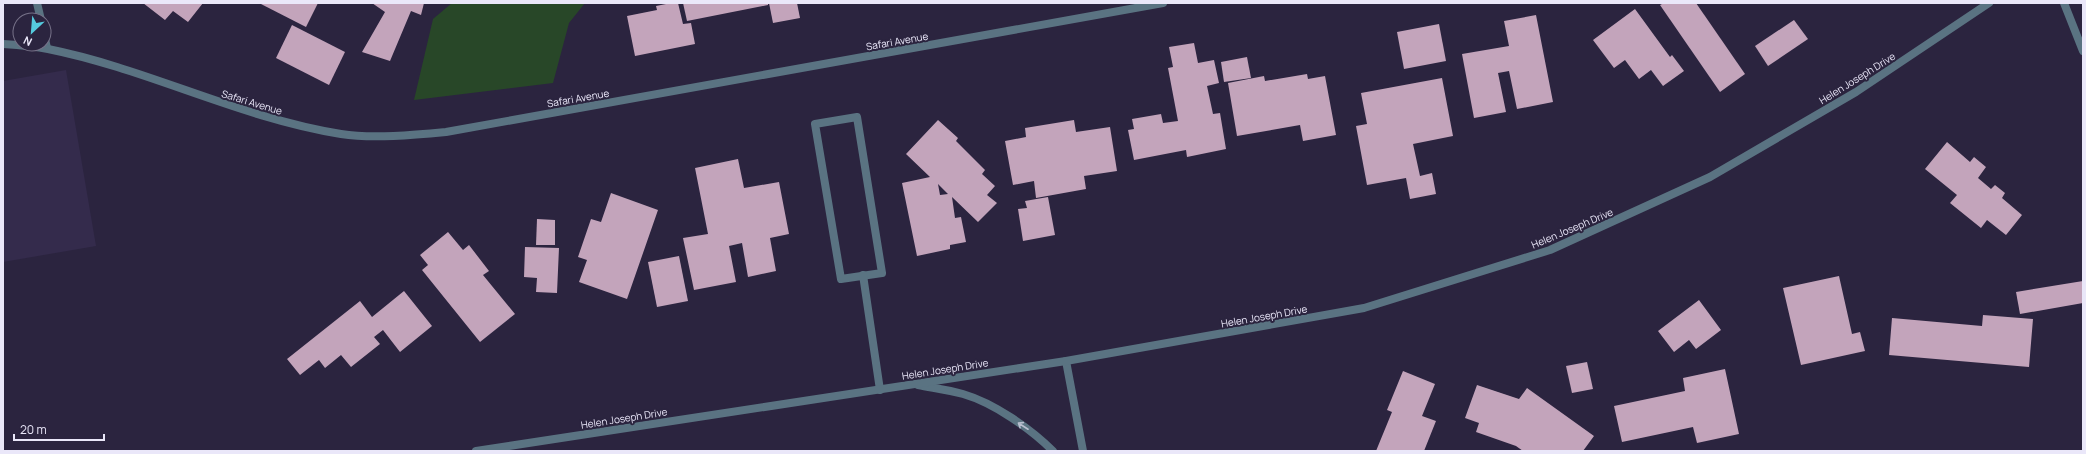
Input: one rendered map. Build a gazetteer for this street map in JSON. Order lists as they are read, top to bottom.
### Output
{
  "streets": {
    "street": ["Safari Avenue", "Helen Joseph Drive"]
  },
  "scale_bar": "20 m",
  "north": "bottom left"
}
